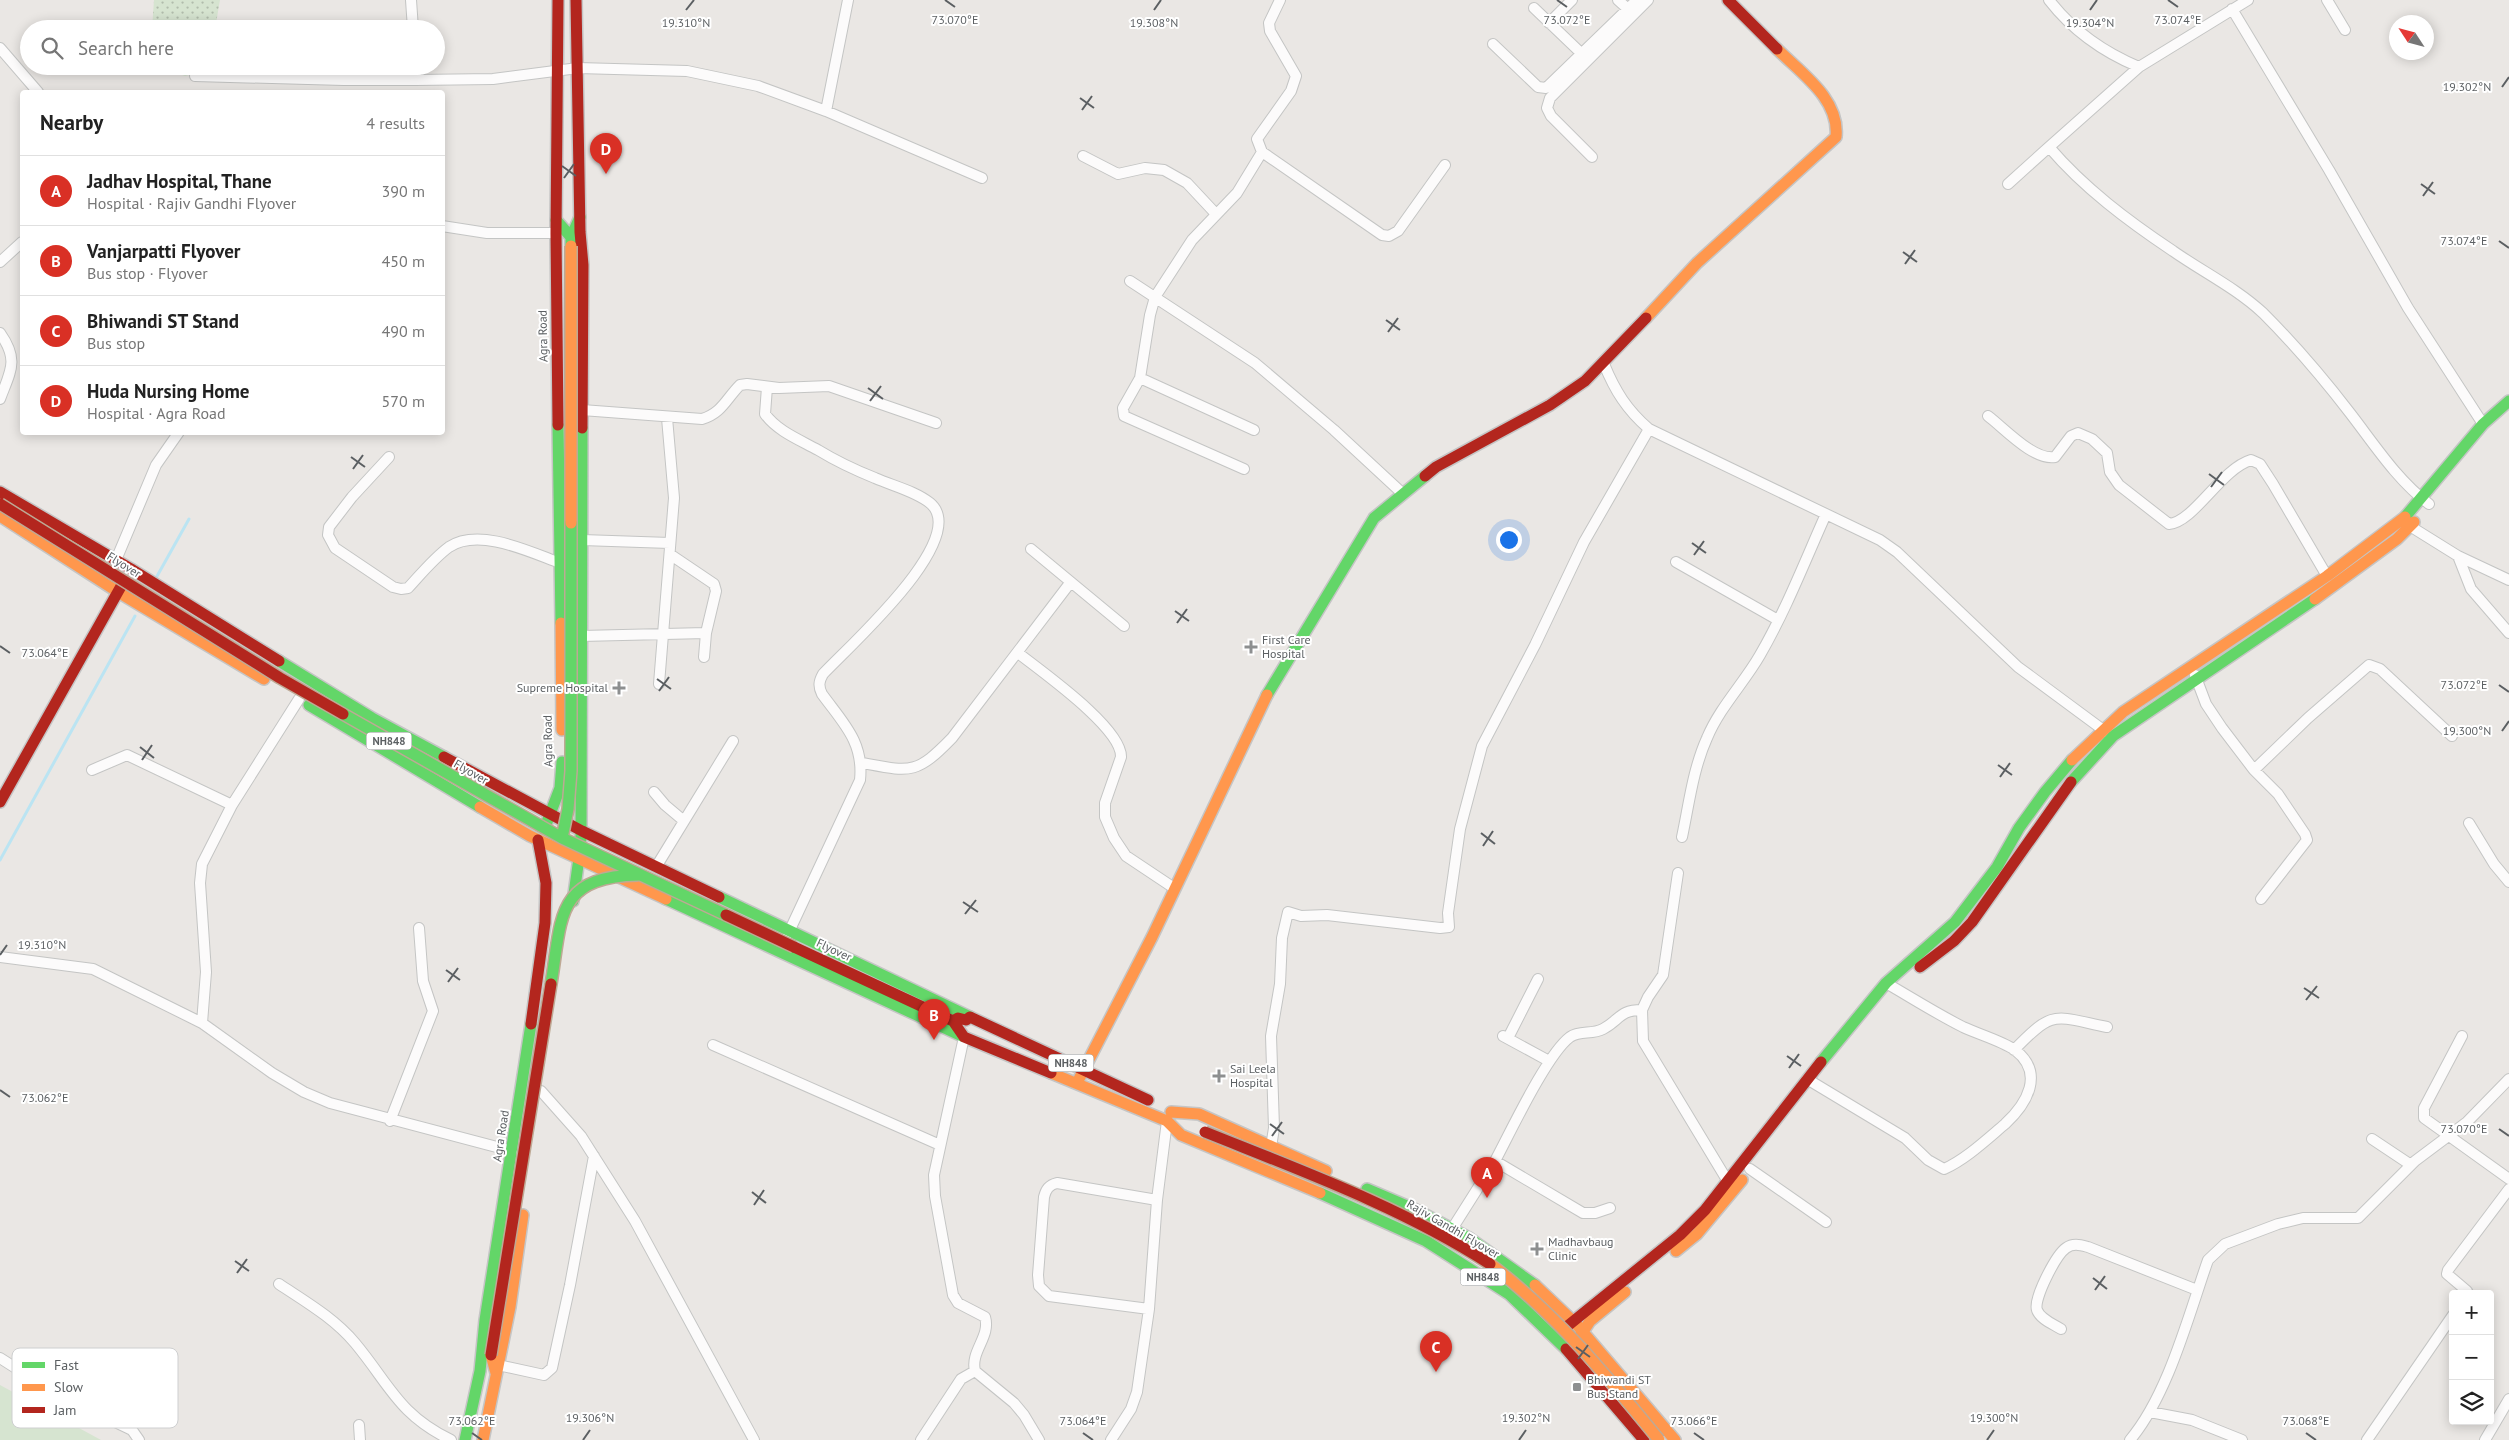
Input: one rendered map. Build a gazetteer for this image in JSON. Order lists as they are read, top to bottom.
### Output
{
  "streets": {
    "main road": [
      "Agra Road",
      "Flyover",
      "NH848",
      "Rajiv Gandhi Flyover"
    ]
  },
  "crossings": [
    ["NH848", "Rajiv Gandhi Flyover"]
  ],
  "places": {
    "health": [
      "First Care Hospital",
      "Supreme Hospital",
      "Sai Leela Hospital",
      "Madhavbaug Clinic"
    ],
    "transit": ["Bhiwandi ST Bus Stand"]
  },
  "legend": ["Fast", "Slow", "Jam"],
  "north": "top left",
  "page": {
    "search": "Search here",
    "heading": ["Nearby", "4 results"],
    "pins": [
      "D",
      "B",
      "A",
      "C"
    ],
    "list": [
      {
        "mark": "A",
        "name": "Jadhav Hospital, Thane",
        "note": "Hospital · Rajiv Gandhi Flyover",
        "value": "390 m"
      },
      {
        "mark": "B",
        "name": "Vanjarpatti Flyover",
        "note": "Bus stop · Flyover",
        "value": "450 m"
      },
      {
        "mark": "C",
        "name": "Bhiwandi ST Stand",
        "note": "Bus stop",
        "value": "490 m"
      },
      {
        "mark": "D",
        "name": "Huda Nursing Home",
        "note": "Hospital · Agra Road",
        "value": "570 m"
      }
    ],
    "map_buttons": ["+", "−"]
  },
  "coordinates": [
    "73.070°E",
    "73.072°E",
    "73.074°E",
    "19.310°N",
    "19.308°N",
    "19.304°N",
    "19.302°N",
    "73.064°E",
    "19.300°N",
    "73.062°E",
    "19.306°N",
    "73.066°E",
    "73.068°E"
  ]
}
